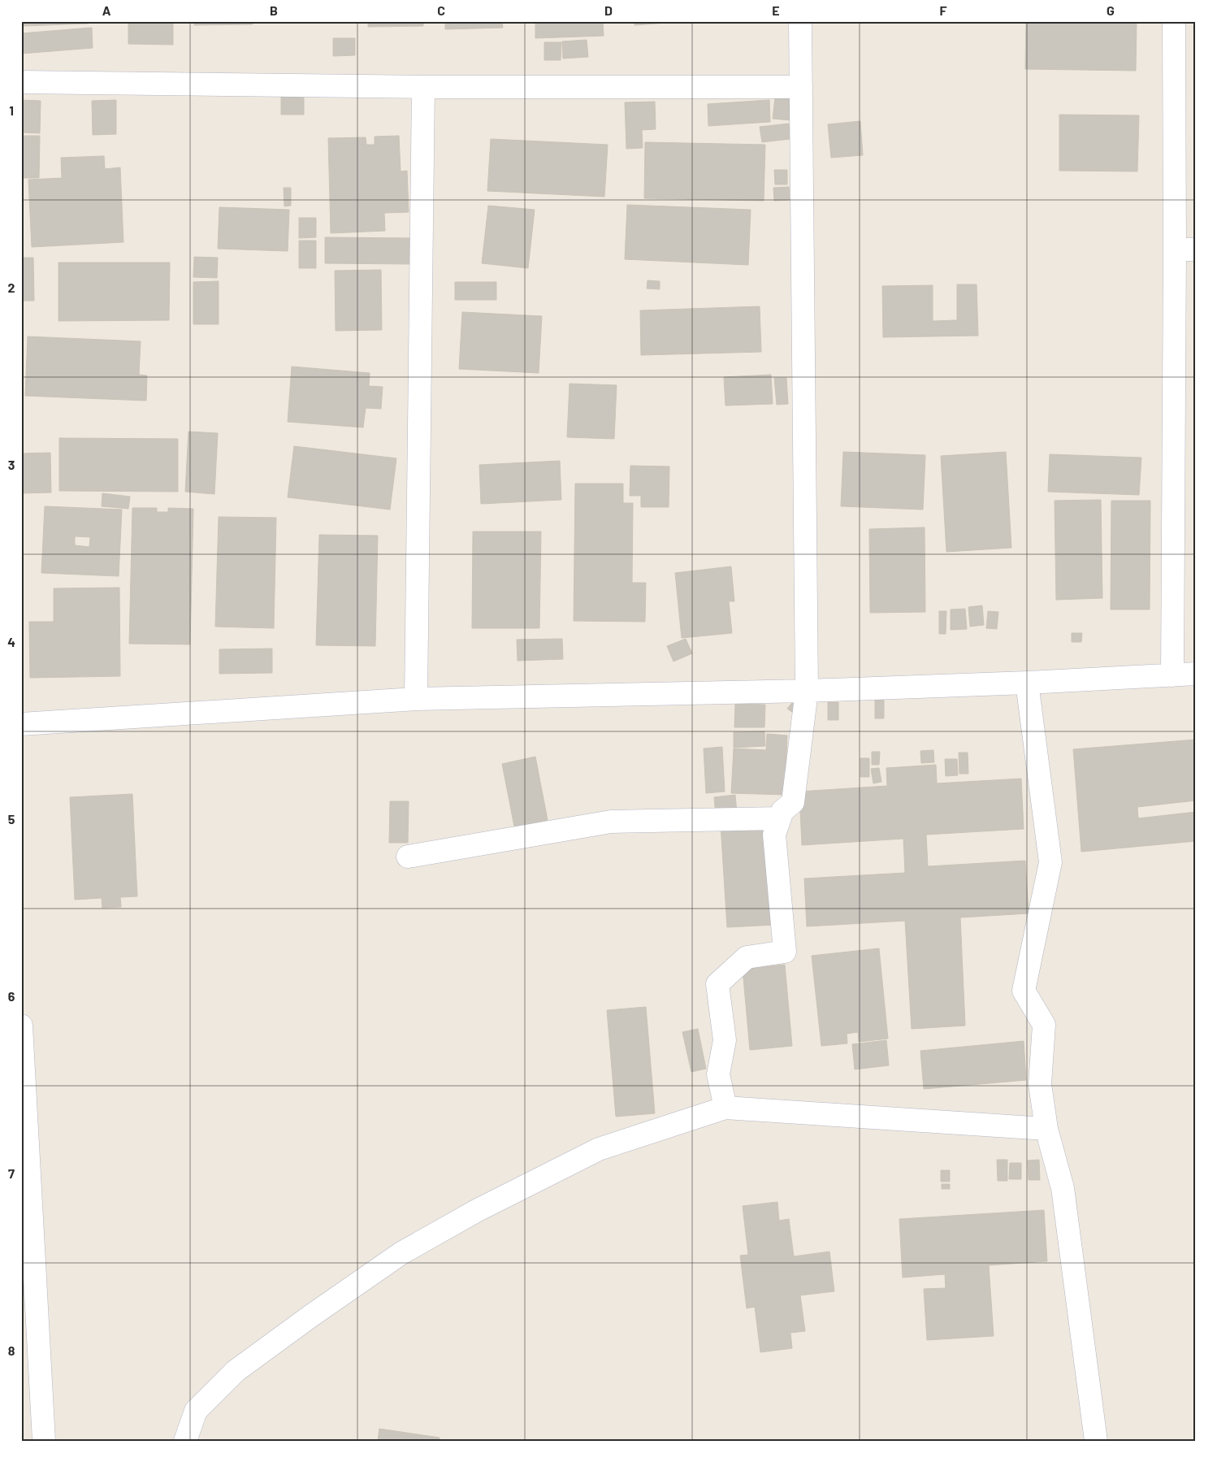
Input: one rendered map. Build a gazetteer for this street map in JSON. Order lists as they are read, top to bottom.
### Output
{
  "grid": {
    "columns": [
      "A",
      "B",
      "C",
      "D",
      "E",
      "F",
      "G"
    ],
    "rows": [
      "1",
      "2",
      "3",
      "4",
      "5",
      "6",
      "7",
      "8"
    ]
  }
}
